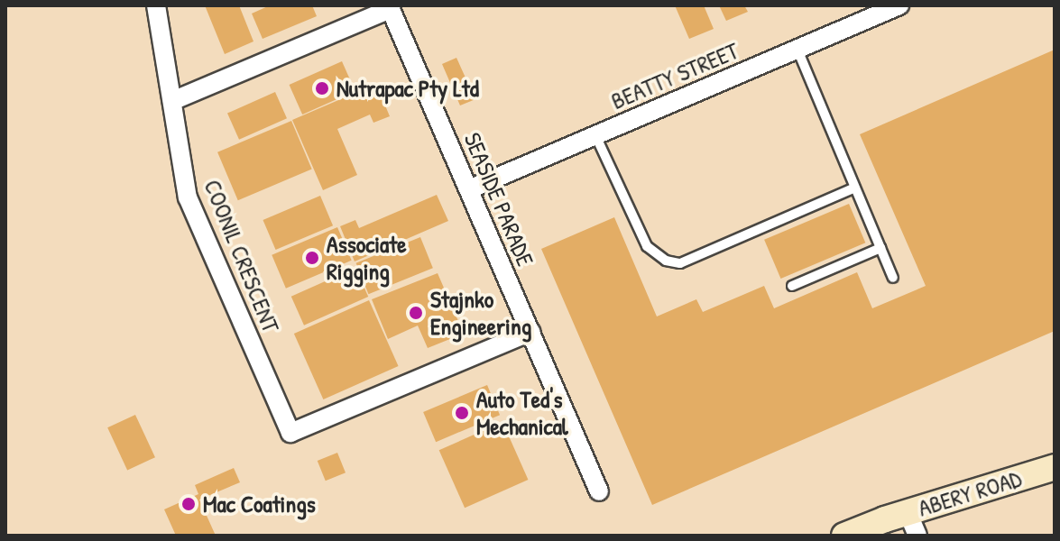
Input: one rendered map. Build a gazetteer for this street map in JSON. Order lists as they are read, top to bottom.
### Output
{
  "streets": {
    "main road": ["ABERY ROAD"],
    "street": ["BEATTY STREET", "SEASIDE PARADE", "COONIL CRESCENT"]
  },
  "crossings": [
    ["BEATTY STREET", "SEASIDE PARADE"],
    ["SEASIDE PARADE", "COONIL CRESCENT"]
  ],
  "places": [
    "Nutrapac Pty Ltd",
    "Associate Rigging",
    "Stajnko Engineering",
    "Auto Ted's Mechanical",
    "Mac Coatings"
  ]
}
